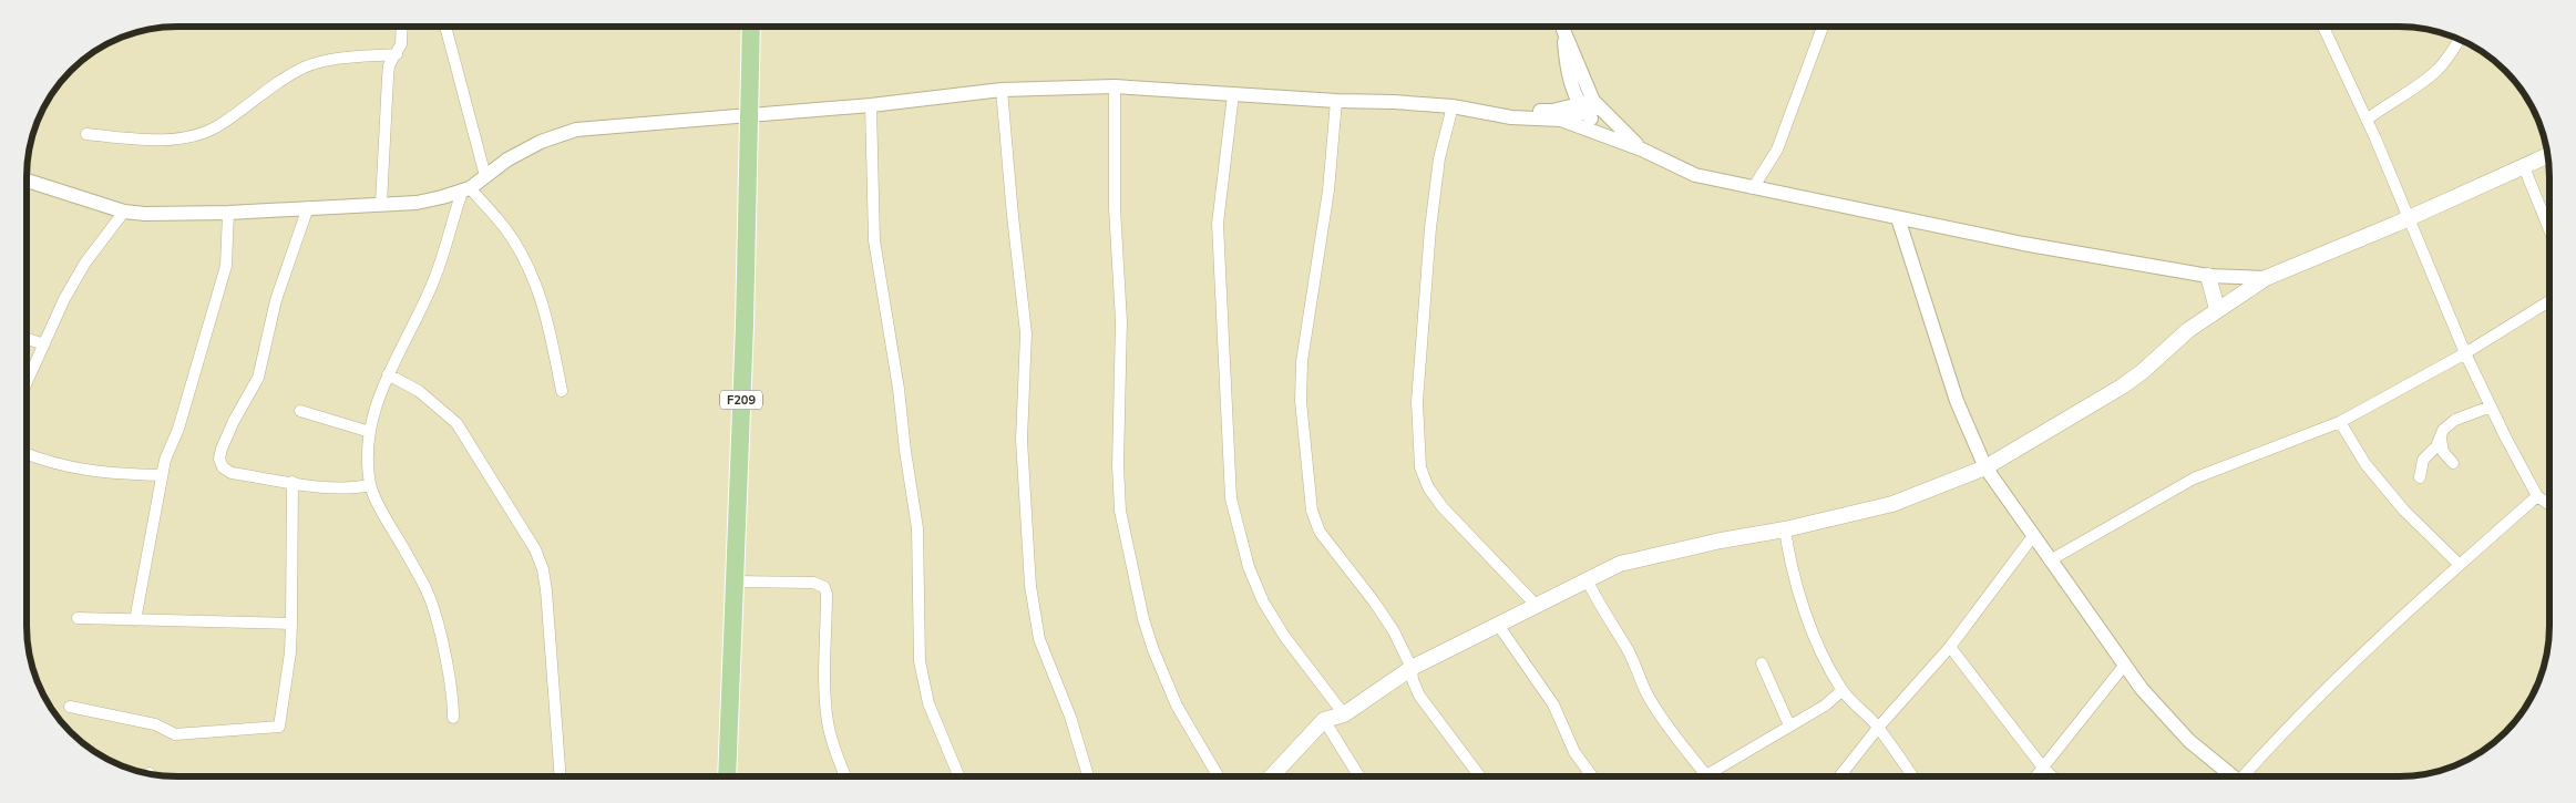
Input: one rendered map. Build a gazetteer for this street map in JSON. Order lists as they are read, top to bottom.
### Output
{
  "streets": {
    "main road": ["F209"]
  }
}
